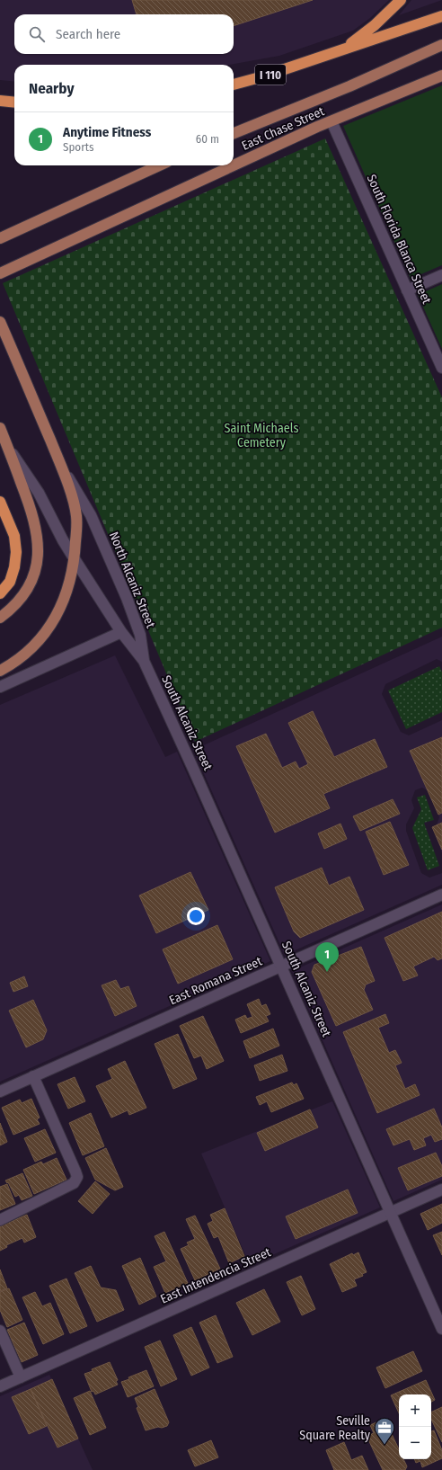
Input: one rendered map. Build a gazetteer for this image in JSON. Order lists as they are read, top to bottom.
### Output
{
  "streets": {
    "highway": ["I 110"],
    "main road": ["East Chase Street", "North Alcaniz Street"],
    "street": [
      "South Florida Blanca Street",
      "South Alcaniz Street",
      "East Romana Street",
      "East Intendencia Street"
    ]
  },
  "crossings": [
    ["East Chase Street", "South Florida Blanca Street"],
    ["North Alcaniz Street", "South Alcaniz Street"],
    ["South Alcaniz Street", "East Romana Street"],
    ["South Alcaniz Street", "East Intendencia Street"]
  ],
  "parks": ["Saint Michaels Cemetery"],
  "places": {
    "office": ["Seville Square Realty"]
  },
  "page": {
    "search": "Search here",
    "heading": "Nearby",
    "list": [
      {
        "mark": "1",
        "name": "Anytime Fitness",
        "note": "Sports",
        "value": "60 m"
      }
    ],
    "pins": "1",
    "map_buttons": ["+", "−"]
  }
}
